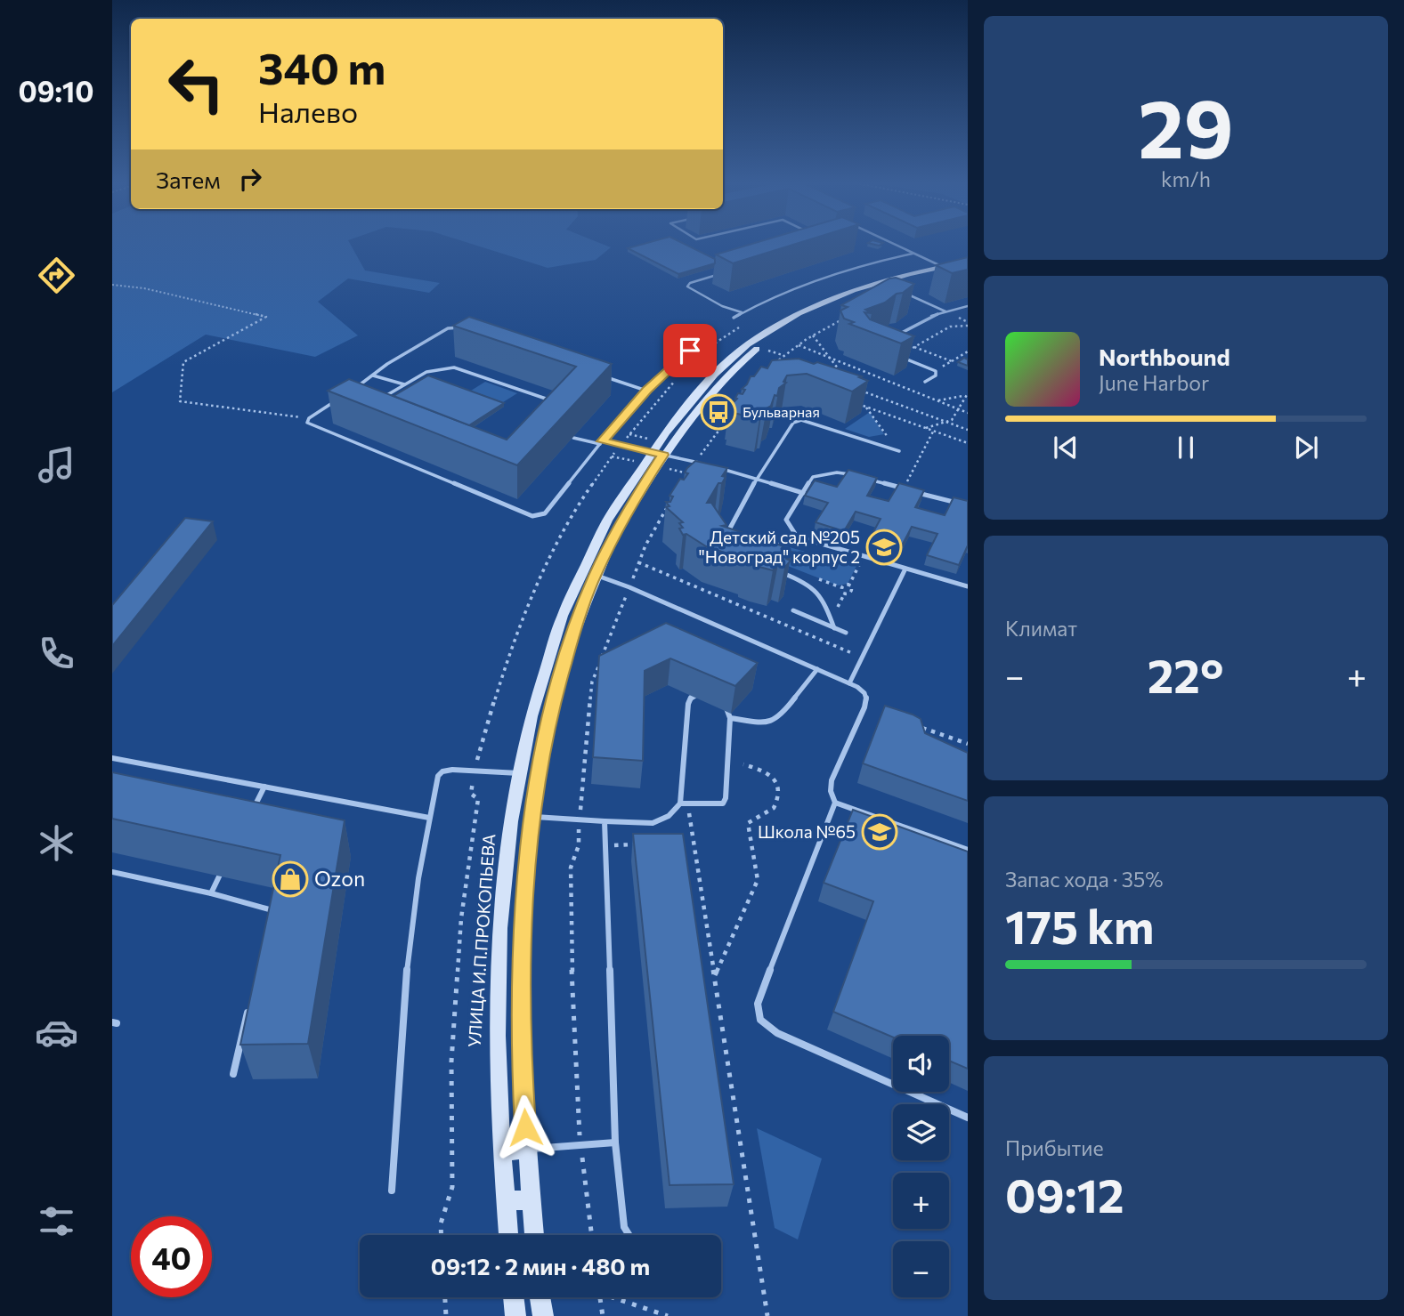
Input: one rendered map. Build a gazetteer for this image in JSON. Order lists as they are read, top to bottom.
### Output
{
  "streets": {
    "street": ["УЛИЦА И.П.ПРОКОПЬЕВА"]
  },
  "places": {
    "bus stop": ["Бульварная"],
    "school or university": ["Детский сад №205 \"Новоград\" корпус 2", "Школа №65"],
    "shop": ["Ozon"]
  },
  "page": {
    "tabs": "09:10",
    "tile": [
      ["29", "km/h"],
      "Климат",
      ["Запас хода · 35%", "175 km"],
      ["Прибытие", "09:12"]
    ],
    "turn": ["340 m", "Налево"],
    "then": "Затем",
    "song": ["Northbound", "June Harbor"],
    "heat": ["−", "22°", "+"],
    "map_buttons": ["+", "−"],
    "limit": "40",
    "trip": "09:12 · 2 мин · 480 m"
  }
}
